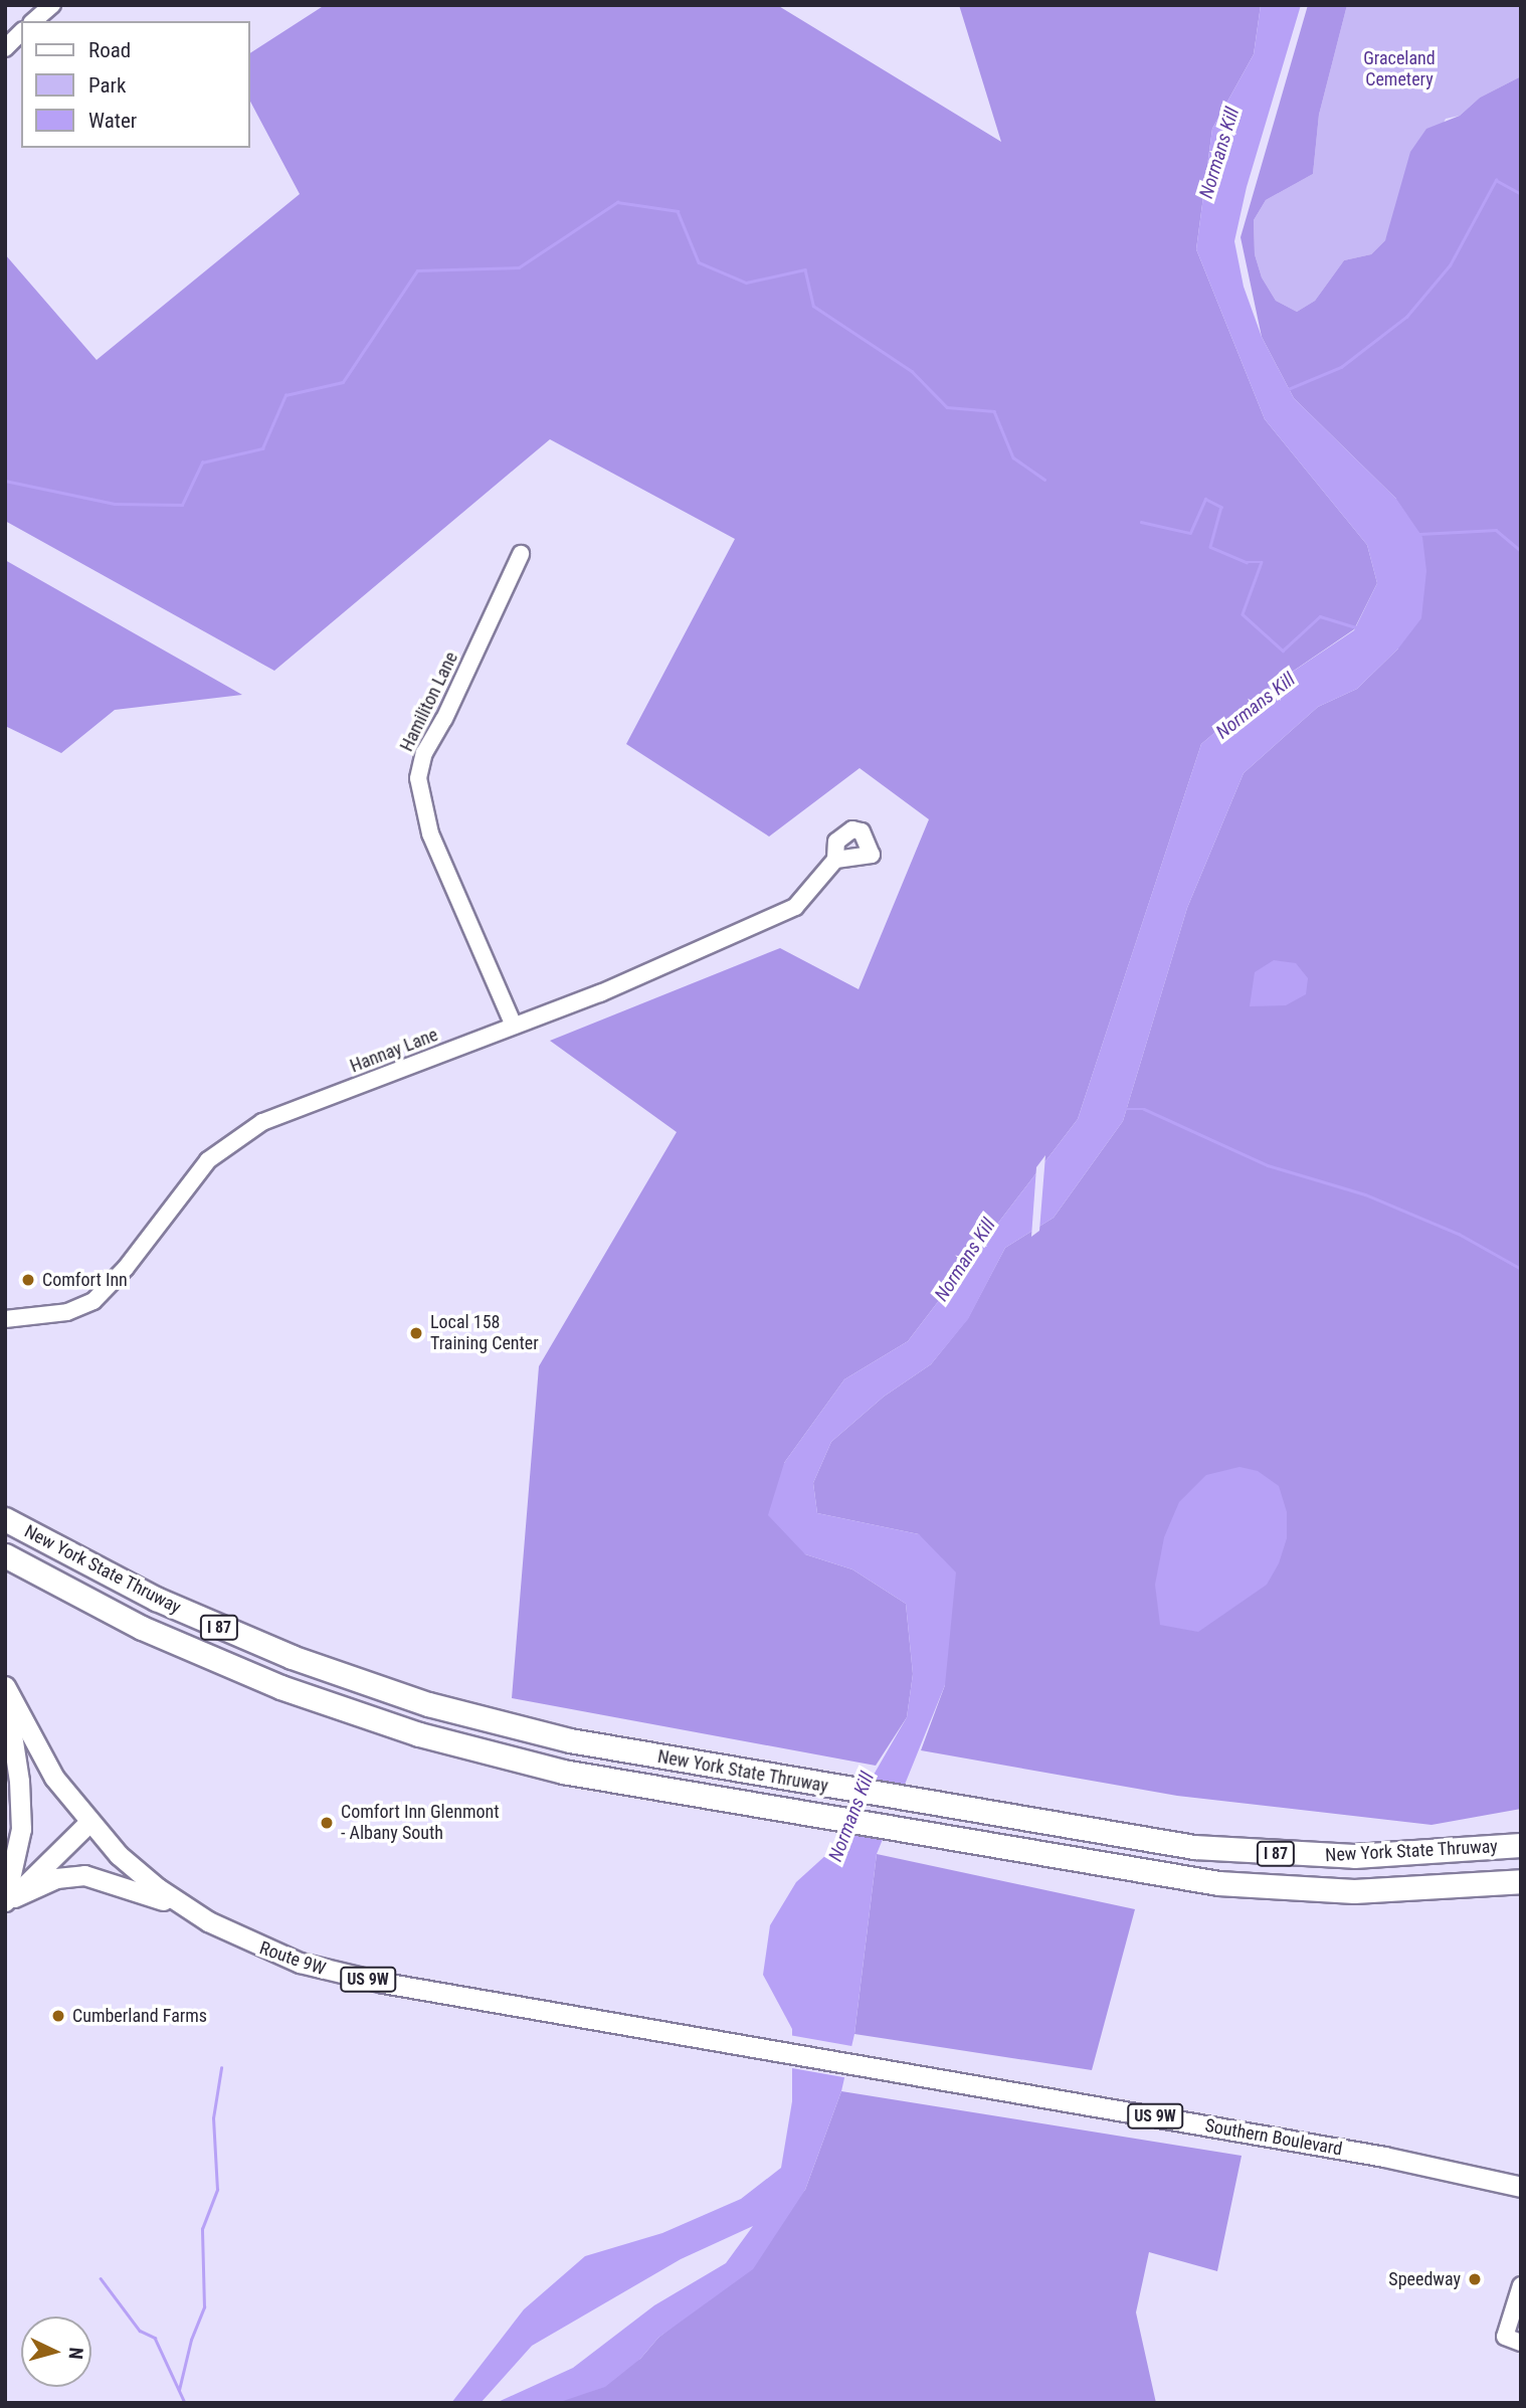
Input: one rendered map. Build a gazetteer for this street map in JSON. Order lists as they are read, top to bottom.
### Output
{
  "streets": {
    "highway": ["New York State Thruway", "I 87"],
    "main road": ["Route 9W", "US 9W", "Southern Boulevard"],
    "street": ["Hamiliton Lane", "Hannay Lane"]
  },
  "crossings": [
    ["Hamiliton Lane", "Hannay Lane"],
    ["Route 9W", "Southern Boulevard"]
  ],
  "water": ["Normans Kill"],
  "parks": ["Graceland Cemetery"],
  "places": [
    "Comfort Inn",
    "Local 158 Training Center",
    "Comfort Inn Glenmont - Albany South",
    "Cumberland Farms",
    "Speedway"
  ],
  "legend": ["Road", "Park", "Water"],
  "north": "right"
}
